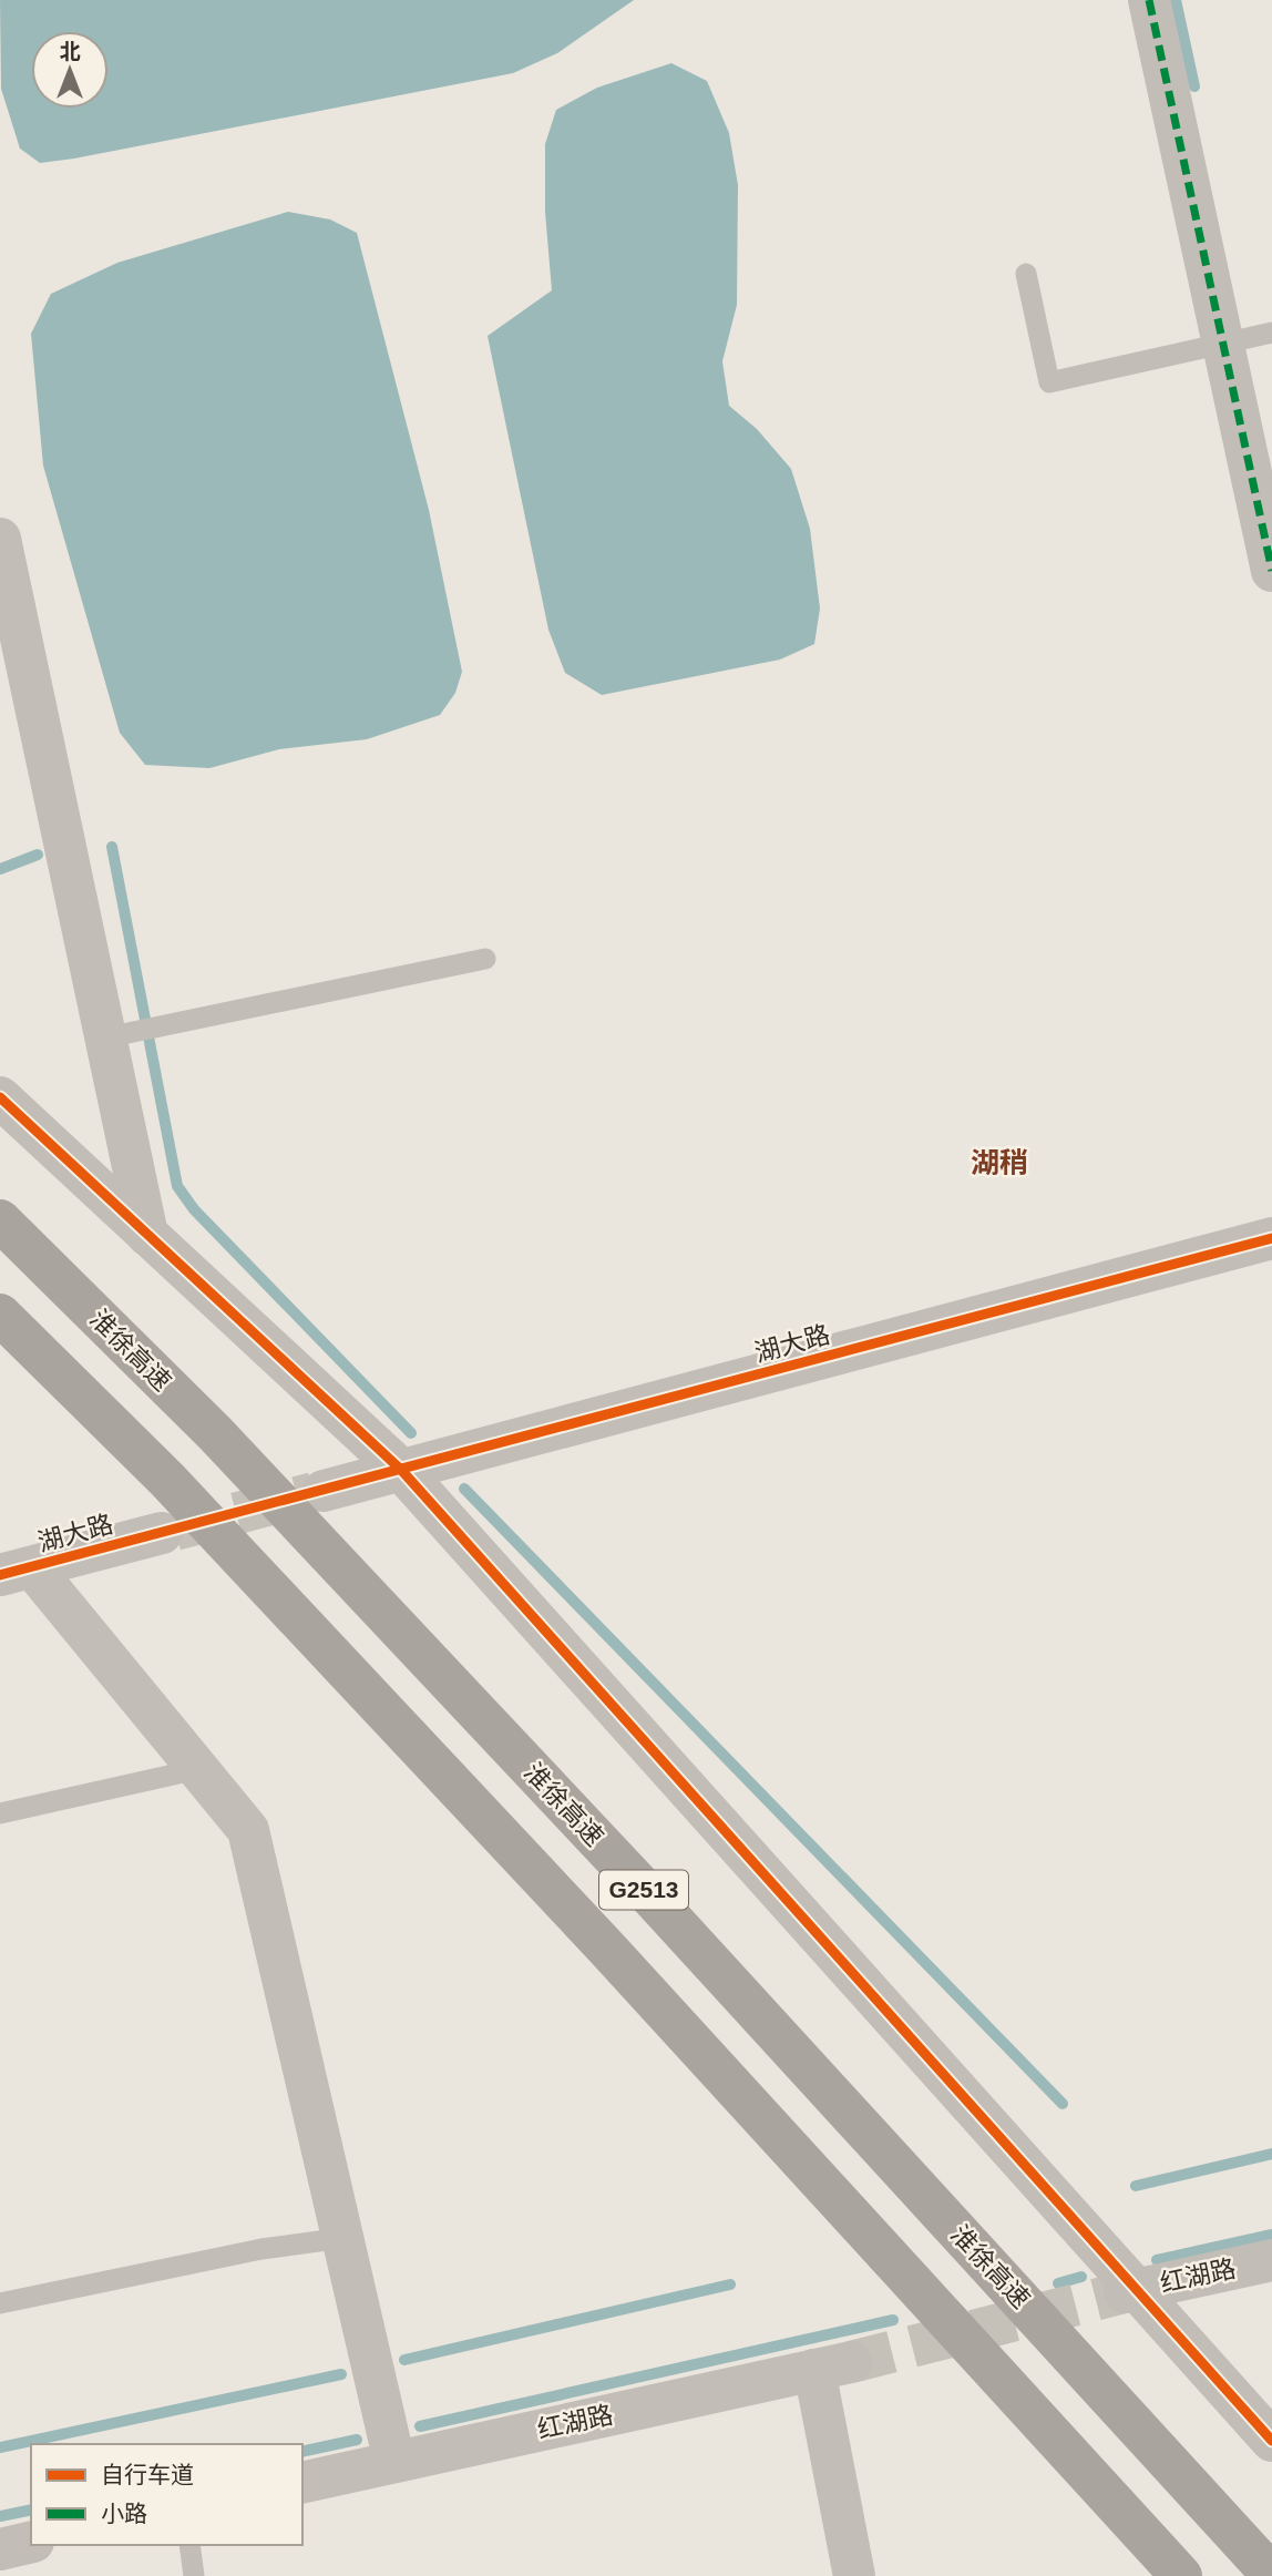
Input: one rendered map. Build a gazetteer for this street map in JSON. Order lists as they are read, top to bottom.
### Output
{
  "streets": {
    "highway": ["淮徐高速", "G2513"],
    "street": ["湖大路", "红湖路"]
  },
  "districts": ["湖稍"],
  "legend": ["自行车道", "小路"],
  "north": "top"
}
